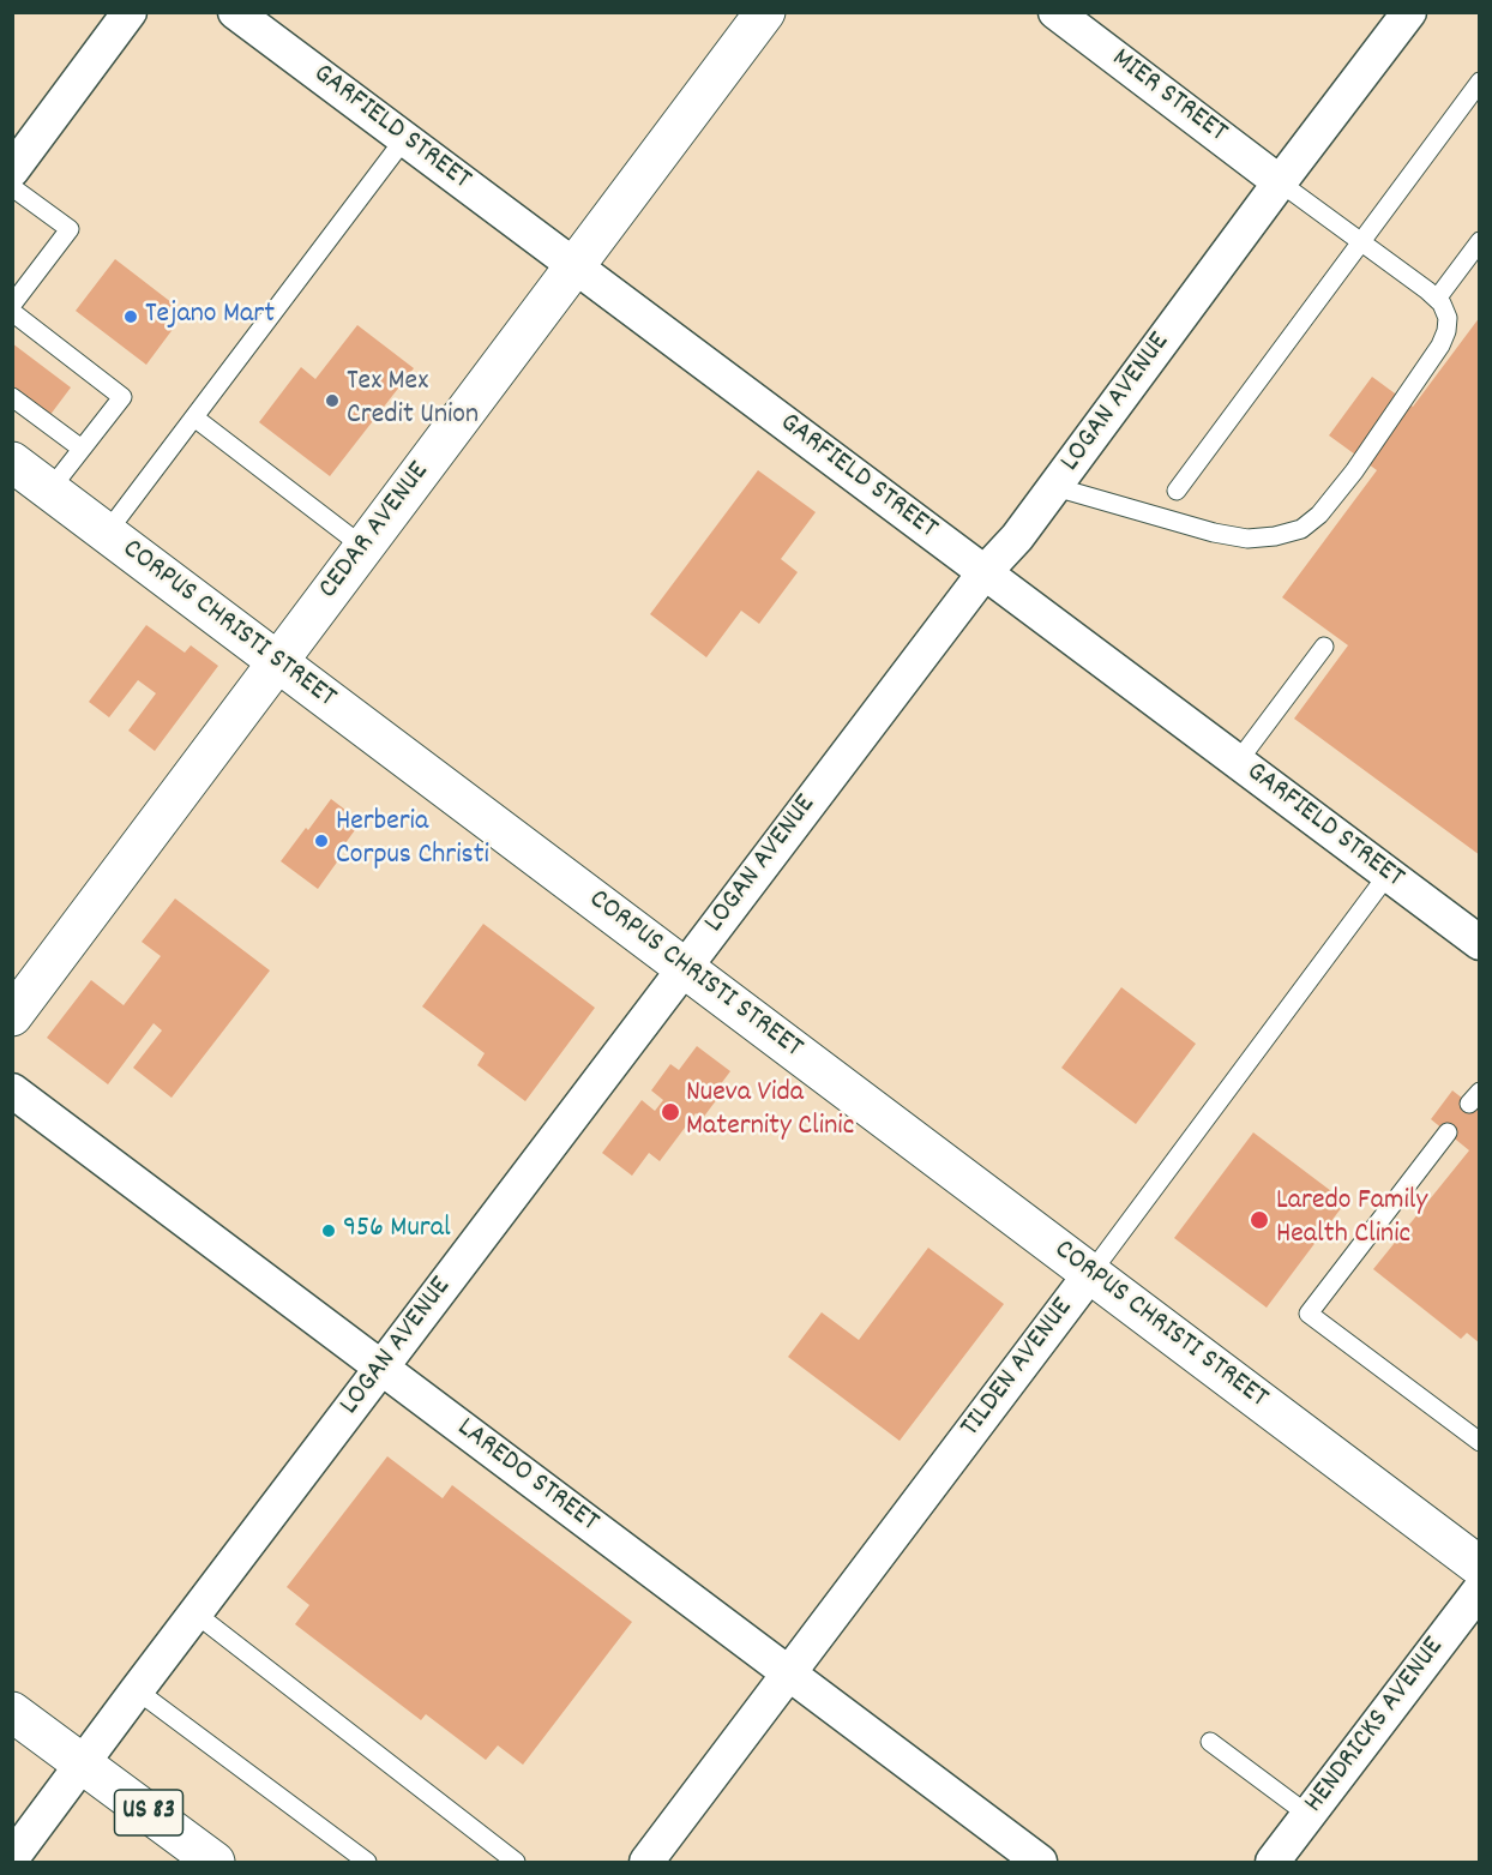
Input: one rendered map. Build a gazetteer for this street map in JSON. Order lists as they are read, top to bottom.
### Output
{
  "streets": {
    "main road": ["CEDAR AVENUE", "CORPUS CHRISTI STREET", "US 83"],
    "street": [
      "MIER STREET",
      "GARFIELD STREET",
      "LOGAN AVENUE",
      "TILDEN AVENUE",
      "LAREDO STREET",
      "HENDRICKS AVENUE"
    ]
  },
  "crossings": [
    ["MIER STREET", "LOGAN AVENUE"],
    ["GARFIELD STREET", "LOGAN AVENUE"],
    ["GARFIELD STREET", "CEDAR AVENUE"],
    ["GARFIELD STREET", "TILDEN AVENUE"],
    ["LOGAN AVENUE", "CORPUS CHRISTI STREET"],
    ["LOGAN AVENUE", "LAREDO STREET"],
    ["LOGAN AVENUE", "US 83"],
    ["CEDAR AVENUE", "CORPUS CHRISTI STREET"],
    ["CORPUS CHRISTI STREET", "TILDEN AVENUE"],
    ["TILDEN AVENUE", "LAREDO STREET"]
  ],
  "places": [
    "Tejano Mart",
    "Tex Mex Credit Union",
    "Herberia Corpus Christi",
    "Nueva Vida Maternity Clinic",
    "Laredo Family Health Clinic",
    "956 Mural"
  ]
}
